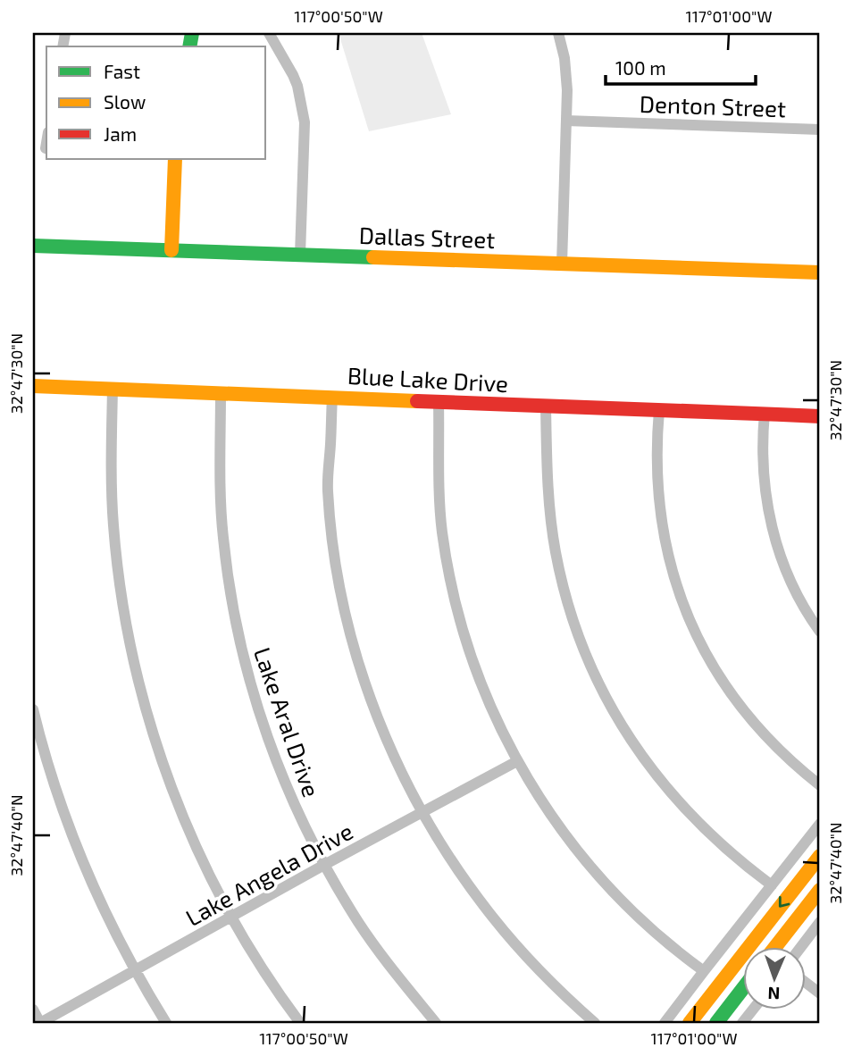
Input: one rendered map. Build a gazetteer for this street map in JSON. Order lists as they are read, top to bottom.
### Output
{
  "streets": {
    "street": [
      "Denton Street",
      "Dallas Street",
      "Blue Lake Drive",
      "Lake Aral Drive",
      "Lake Angela Drive"
    ]
  },
  "crossings": [
    ["Blue Lake Drive", "Lake Aral Drive"],
    ["Lake Aral Drive", "Lake Angela Drive"]
  ],
  "legend": ["Fast", "Slow", "Jam"],
  "scale_bar": "100 m",
  "north": "bottom",
  "coordinates": [
    "117°00'50\"W",
    "117°01'00\"W",
    "32°47'30\"N",
    "32°47'40\"N"
  ]
}
